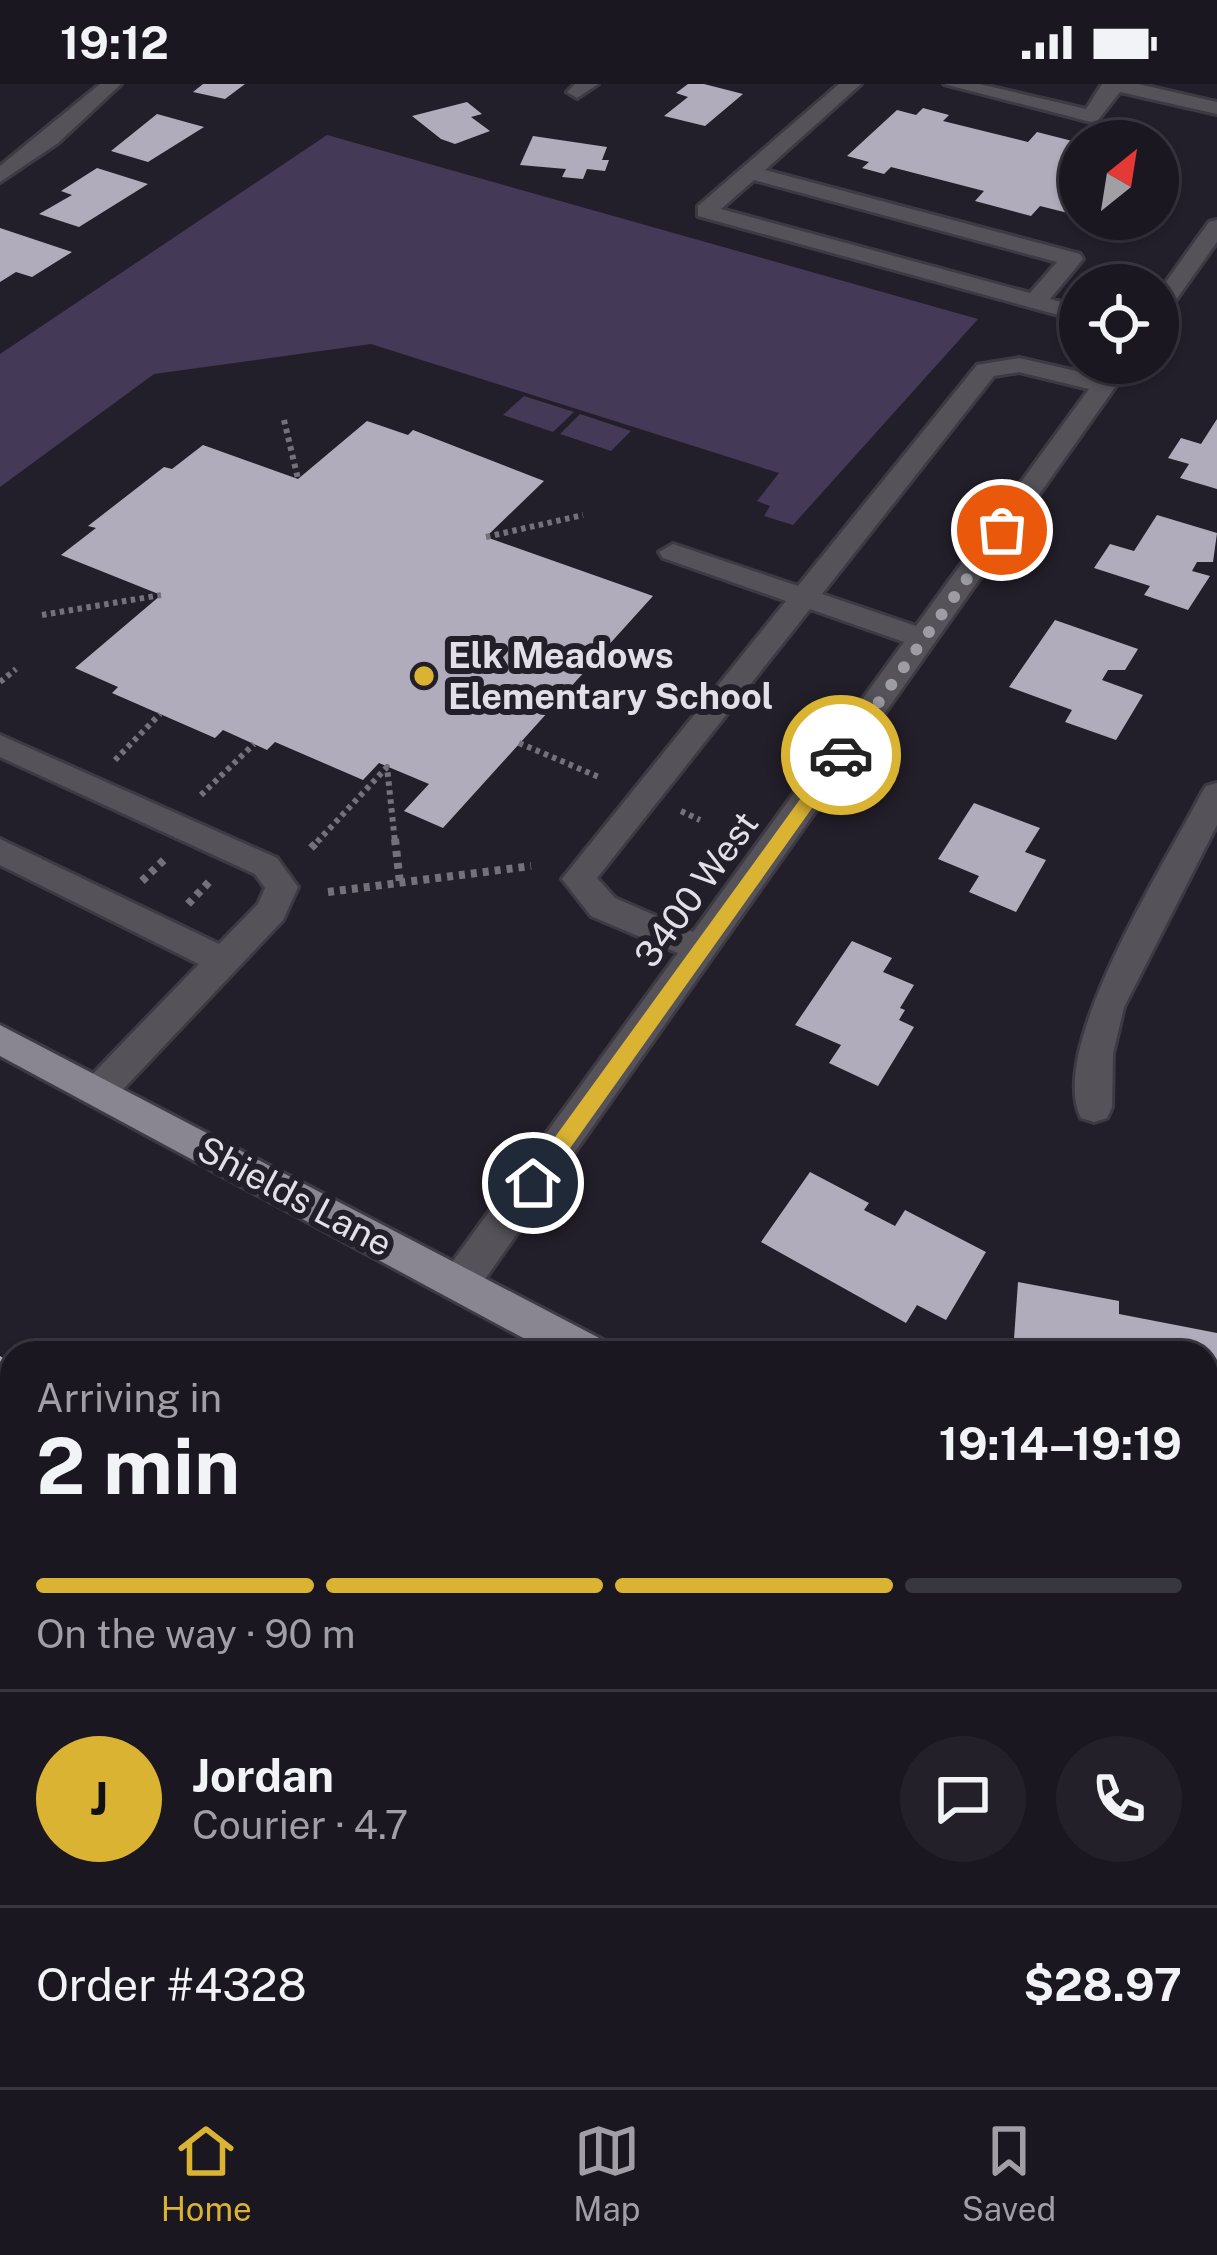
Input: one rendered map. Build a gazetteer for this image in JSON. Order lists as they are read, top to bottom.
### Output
{
  "streets": {
    "main road": ["Shields Lane"],
    "street": ["3400 West"]
  },
  "crossings": [
    ["3400 West", "Shields Lane"]
  ],
  "places": ["Elk Meadows Elementary School"],
  "north": "top right",
  "page": {
    "status": "19:12",
    "heading": ["2 min", "Arriving in", "19:14–19:19"],
    "panel": [
      "Jordan",
      "Courier · 4.7",
      "Order #4328",
      "$28.97"
    ],
    "bar": "On the way · 90 m",
    "round": "J",
    "tabs": ["Home", "Map", "Saved"]
  }
}
